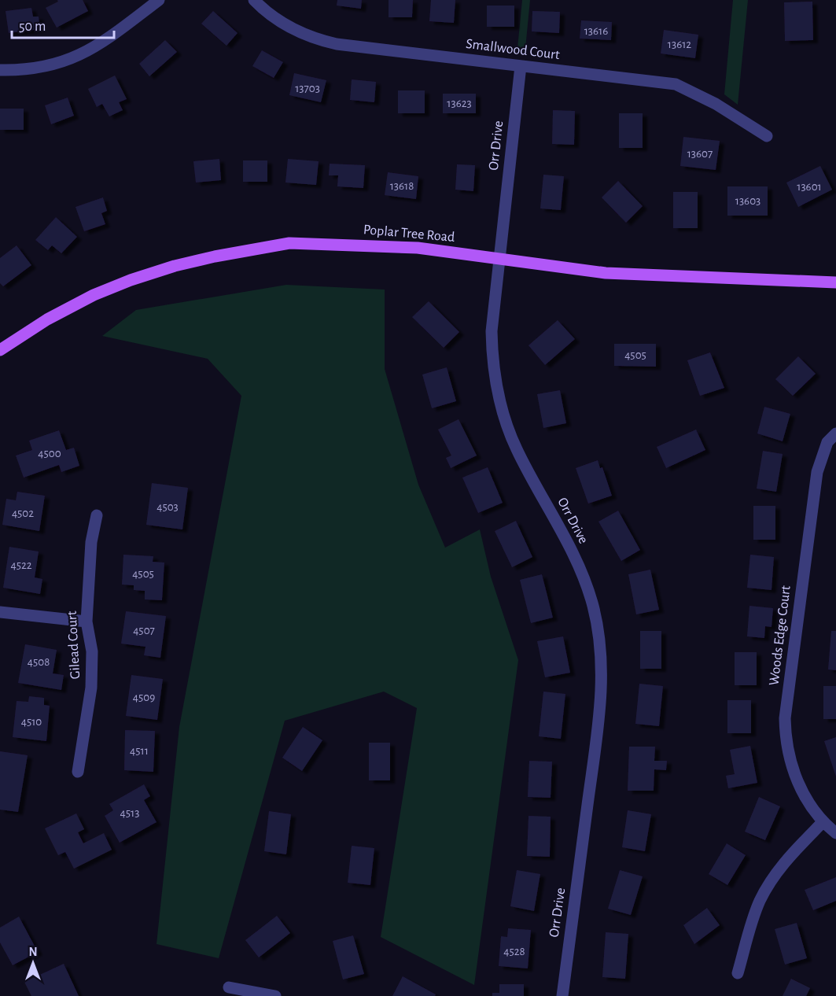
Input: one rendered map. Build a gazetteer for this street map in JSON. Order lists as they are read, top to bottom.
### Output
{
  "streets": {
    "main road": ["Poplar Tree Road"],
    "street": [
      "Smallwood Court",
      "Orr Drive",
      "Woods Edge Court",
      "Gilead Court"
    ]
  },
  "crossings": [
    ["Smallwood Court", "Orr Drive"],
    ["Orr Drive", "Poplar Tree Road"]
  ],
  "house_numbers": [
    "13616",
    "13612",
    "13703",
    "13623",
    "13607",
    "13618",
    "13601",
    "13603",
    "4505",
    "4500",
    "4503",
    "4502",
    "4522",
    "4505",
    "4507",
    "4508",
    "4509",
    "4510",
    "4511",
    "4513",
    "4528"
  ],
  "scale_bar": "50 m",
  "north": "top"
}
